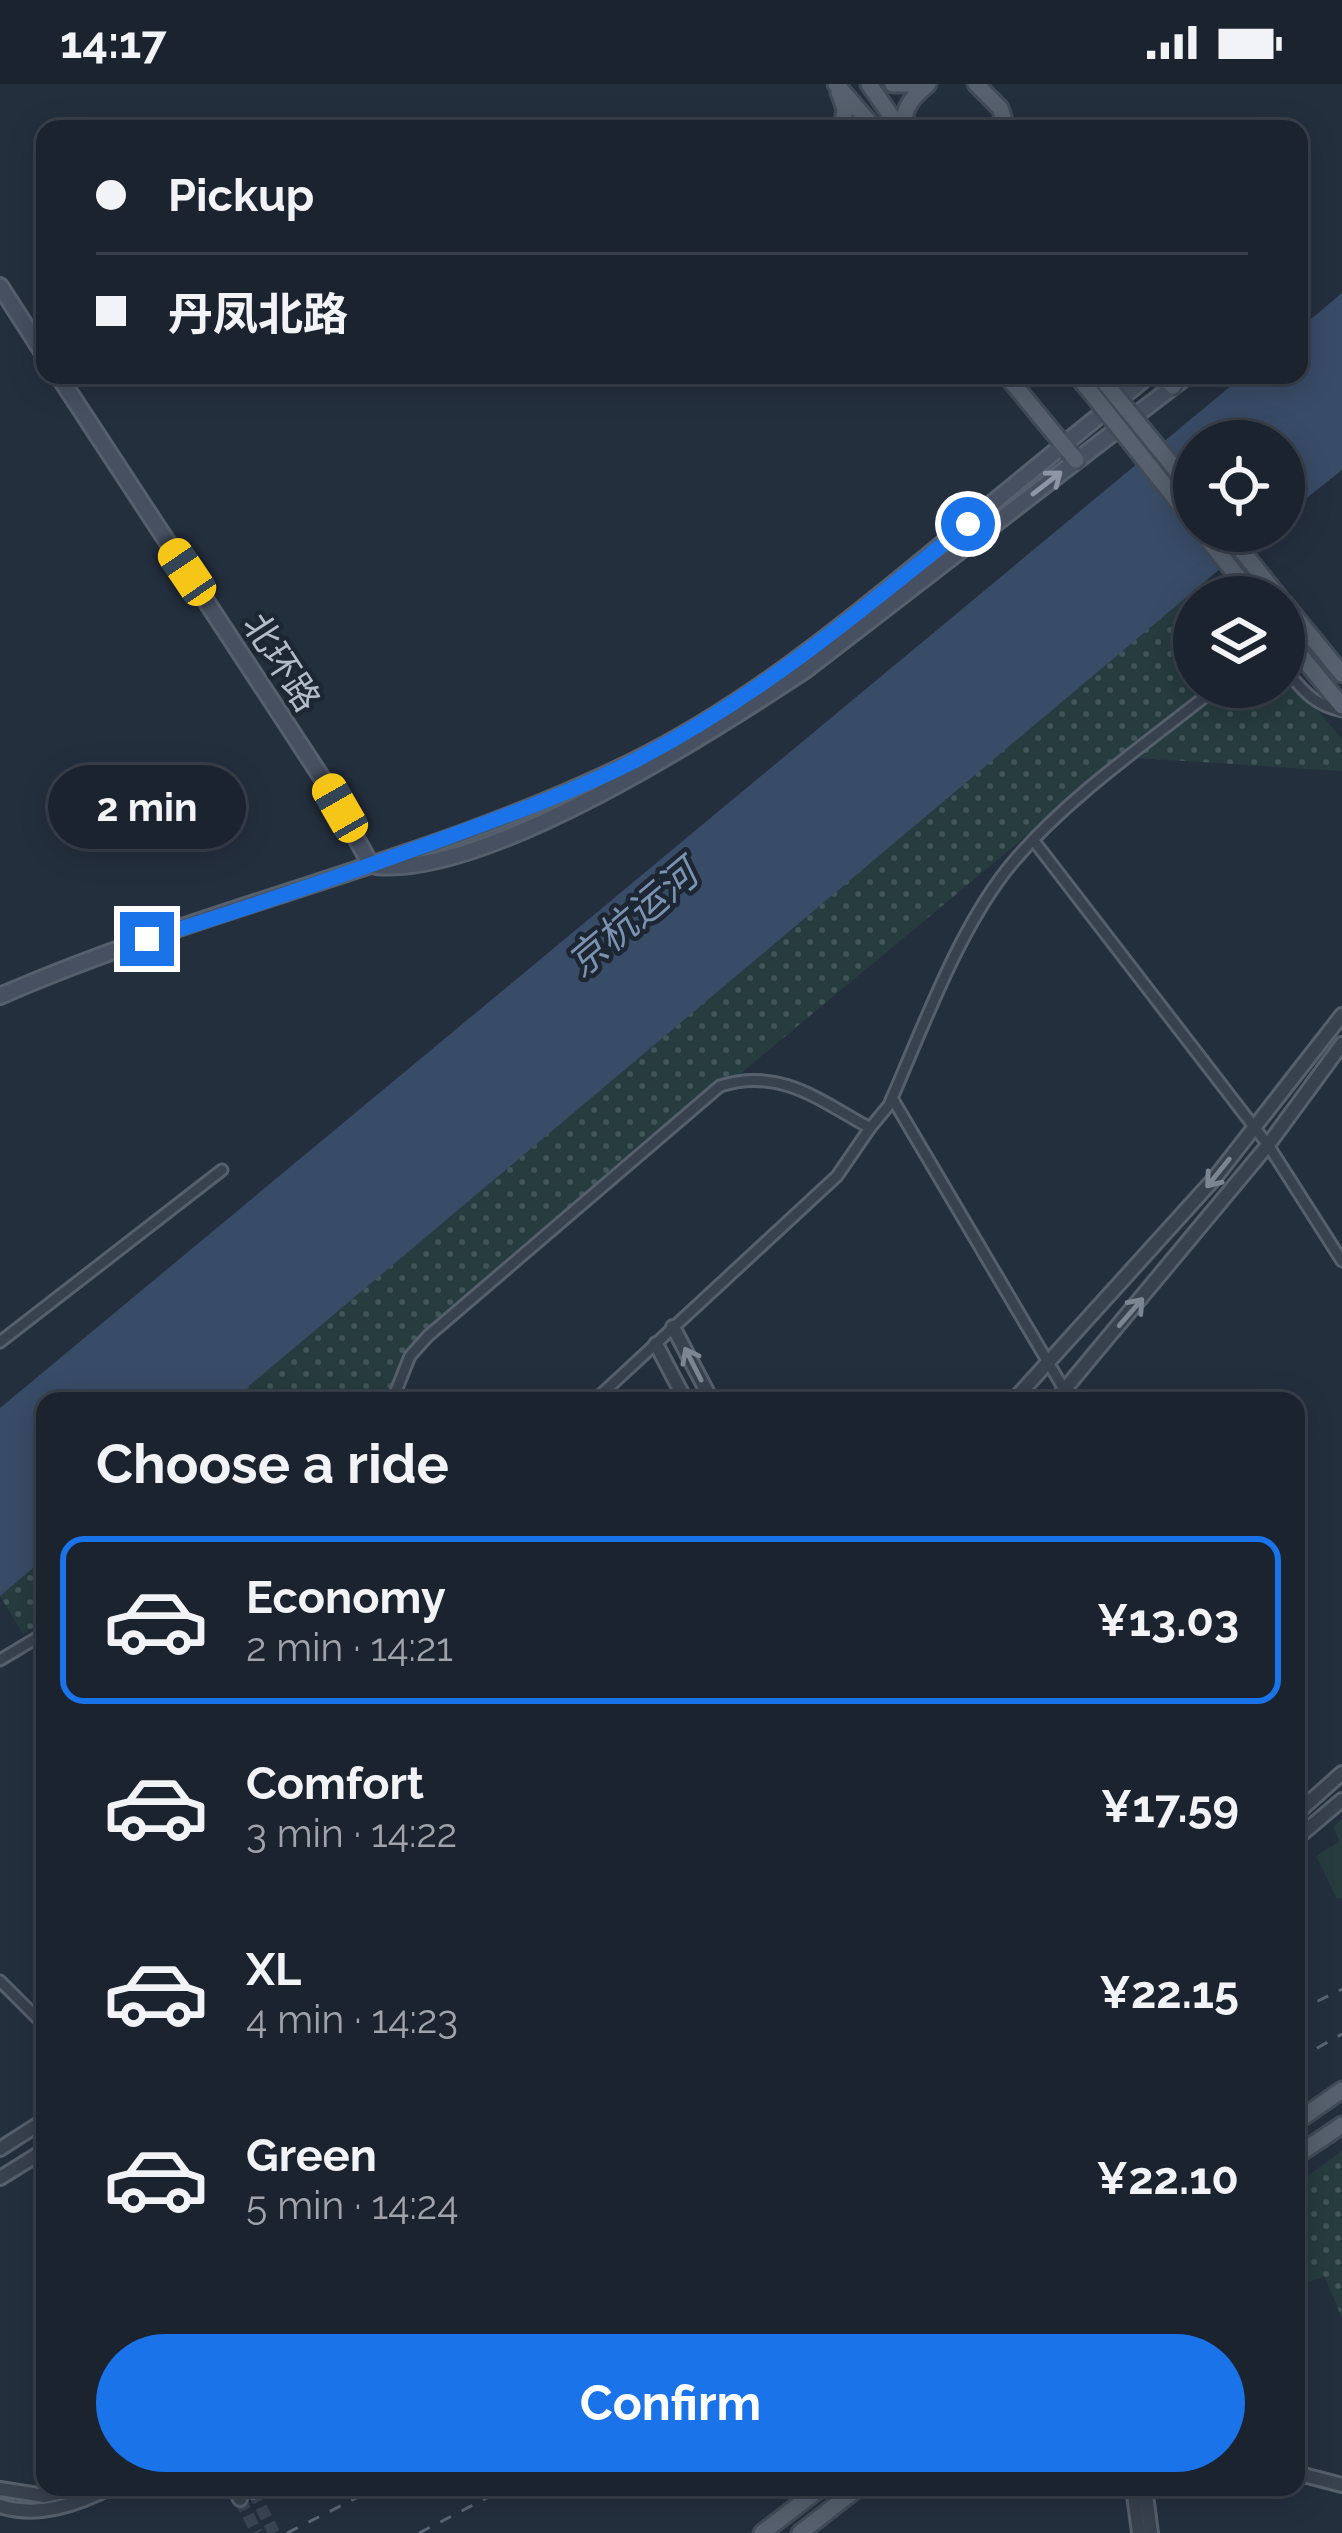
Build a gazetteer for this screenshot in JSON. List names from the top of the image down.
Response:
{
  "streets": {
    "main road": ["北环路"]
  },
  "water": ["京杭运河"],
  "page": {
    "status": "14:17",
    "banner": ["Pickup", "丹凤北路"],
    "bubble": "2 min",
    "heading": "Choose a ride",
    "list": [
      {
        "name": "Economy",
        "note": "2 min · 14:21",
        "value": "¥13.03"
      },
      {
        "name": "Comfort",
        "note": "3 min · 14:22",
        "value": "¥17.59"
      },
      {
        "name": "XL",
        "note": "4 min · 14:23",
        "value": "¥22.15"
      },
      {
        "name": "Green",
        "note": "5 min · 14:24",
        "value": "¥22.10"
      }
    ],
    "buttons": "Confirm"
  }
}
